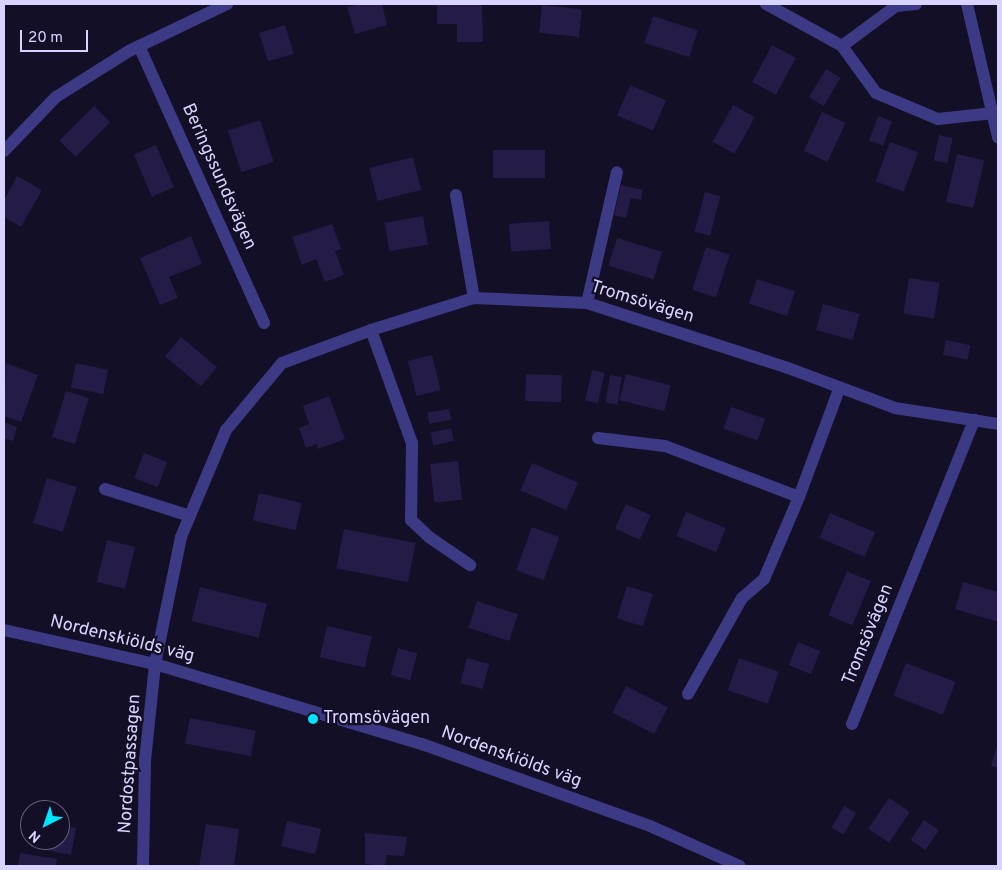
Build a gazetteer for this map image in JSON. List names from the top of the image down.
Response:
{
  "streets": {
    "street": [
      "Beringssundsvägen",
      "Tromsövägen",
      "Nordenskiölds väg",
      "Nordostpassagen"
    ]
  },
  "crossings": [
    ["Tromsövägen", "Nordenskiölds väg"],
    ["Tromsövägen", "Nordostpassagen"],
    ["Nordenskiölds väg", "Nordostpassagen"]
  ],
  "places": ["Tromsövägen"],
  "scale_bar": "20 m",
  "north": "bottom left"
}
